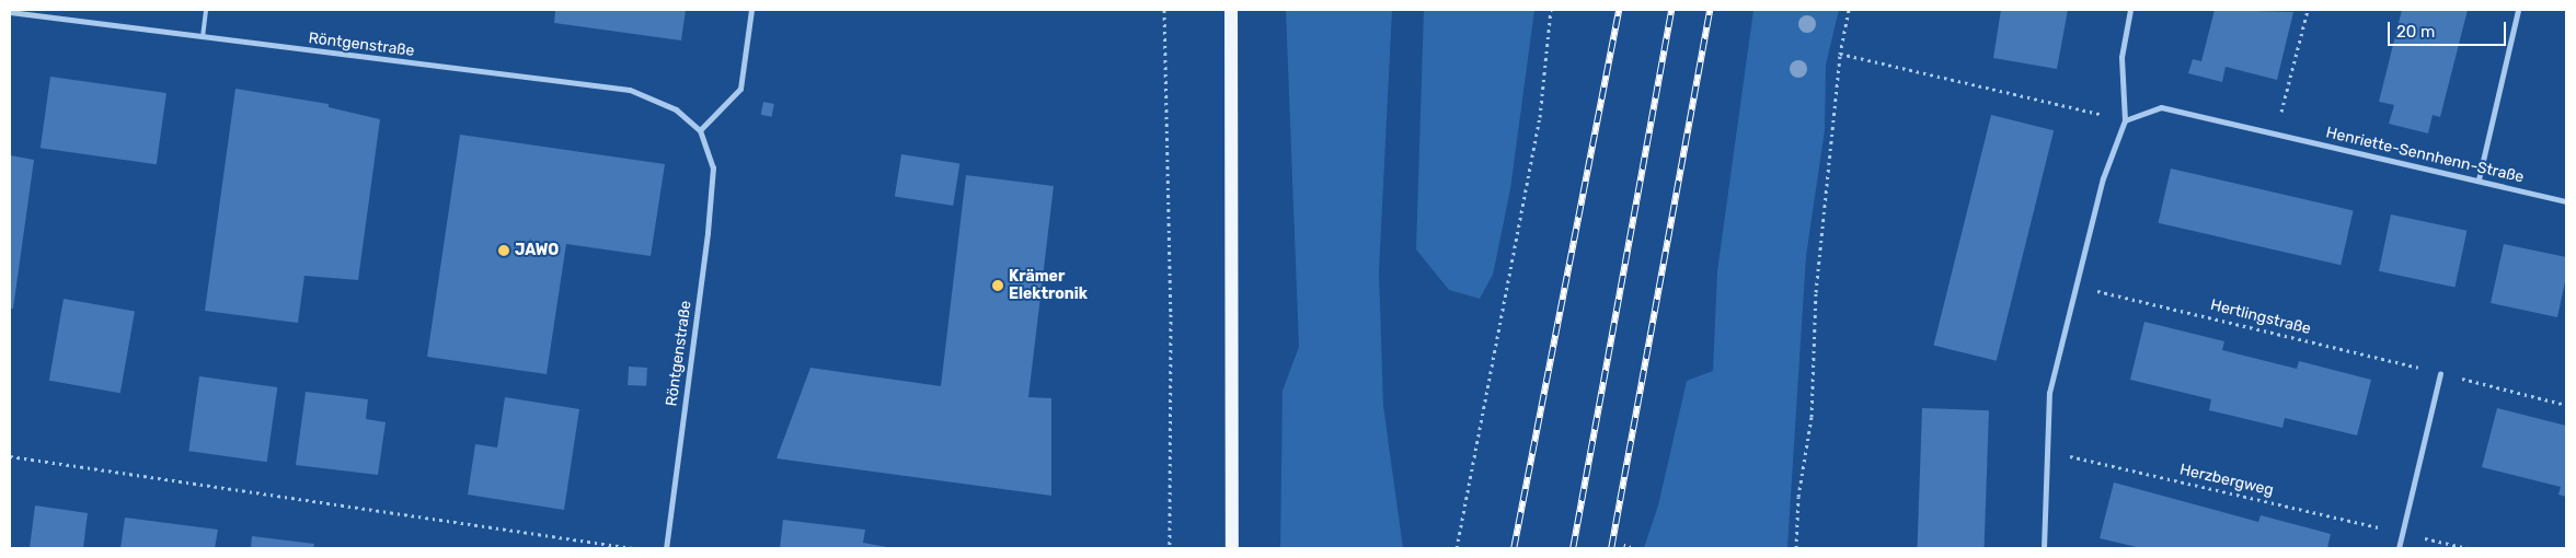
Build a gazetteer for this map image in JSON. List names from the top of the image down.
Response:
{
  "streets": {
    "street": ["Röntgenstraße", "Henriette-Sennhenn-Straße"],
    "path": ["Hertlingstraße", "Herzbergweg"]
  },
  "places": ["JAWO", "Krämer Elektronik"],
  "scale_bar": "20 m"
}
